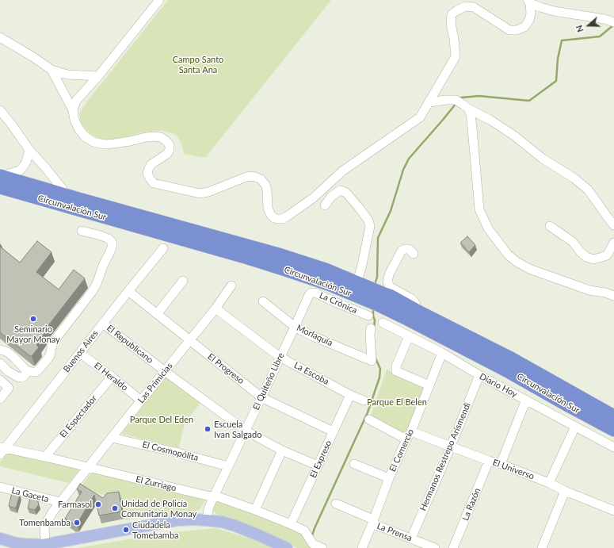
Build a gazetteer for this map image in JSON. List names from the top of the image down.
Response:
{
  "streets": {
    "highway": ["Circunvalación Sur"],
    "street": [
      "La Crónica",
      "Morlaquía",
      "El Republicano",
      "Buenos Aires",
      "El Progreso",
      "La Escoba",
      "El Heraldo",
      "El Quiteño Libre",
      "Las Primicias",
      "Diario Hoy",
      "El Espectador",
      "El Comercio",
      "El Cosmopólita",
      "Hermanos Restrepo Arismendi",
      "El Expreso",
      "El Universo",
      "El Zurriago",
      "La Gaceta",
      "La Razón",
      "La Prensa"
    ]
  },
  "crossings": [
    ["Circunvalación Sur", "La Crónica"],
    ["Circunvalación Sur", "El Quiteño Libre"],
    ["La Crónica", "El Quiteño Libre"],
    ["Morlaquía", "El Quiteño Libre"],
    ["El Republicano", "Buenos Aires"],
    ["El Republicano", "El Quiteño Libre"],
    ["El Republicano", "Las Primicias"],
    ["El Republicano", "El Expreso"],
    ["Buenos Aires", "El Progreso"],
    ["Buenos Aires", "El Heraldo"],
    ["Buenos Aires", "El Zurriago"],
    ["El Progreso", "El Quiteño Libre"],
    ["El Progreso", "Las Primicias"],
    ["El Progreso", "El Expreso"],
    ["La Escoba", "El Quiteño Libre"],
    ["La Escoba", "Las Primicias"],
    ["La Escoba", "El Expreso"],
    ["El Heraldo", "Las Primicias"],
    ["El Heraldo", "El Espectador"],
    ["El Quiteño Libre", "El Cosmopólita"],
    ["El Quiteño Libre", "El Zurriago"],
    ["Las Primicias", "El Cosmopólita"],
    ["Las Primicias", "El Zurriago"],
    ["Las Primicias", "La Gaceta"],
    ["Diario Hoy", "El Comercio"],
    ["Diario Hoy", "Hermanos Restrepo Arismendi"],
    ["El Espectador", "El Zurriago"],
    ["El Comercio", "El Universo"],
    ["El Comercio", "La Prensa"],
    ["Hermanos Restrepo Arismendi", "El Universo"],
    ["Hermanos Restrepo Arismendi", "La Prensa"],
    ["El Expreso", "El Zurriago"],
    ["El Universo", "La Razón"]
  ],
  "parks": ["Campo Santo Santa Ana", "Parque El Belen", "Parque Del Eden"],
  "places": [
    "Seminario Mayor Monay",
    "Escuela Ivan Salgado",
    "Farmasol",
    "Unidad de Policía Comunitaria Monay",
    "Tomenbamba",
    "Ciudadela Tomebamba"
  ],
  "north": "left"
}
